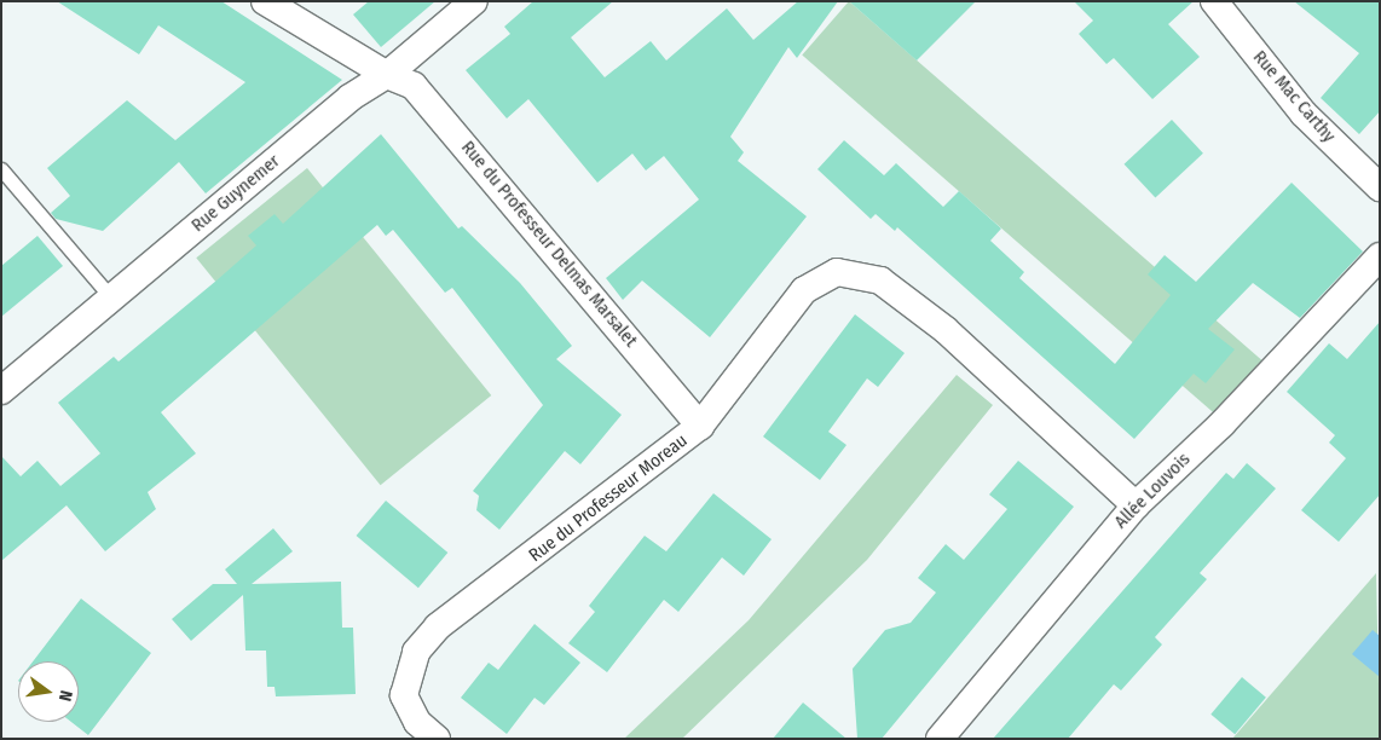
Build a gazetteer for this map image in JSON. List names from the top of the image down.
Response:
{
  "streets": {
    "street": [
      "Rue Mac Carthy",
      "Rue Guynemer",
      "Rue du Professeur Delmas Marsalet",
      "Allée Louvois",
      "Rue du Professeur Moreau"
    ]
  },
  "crossings": [
    ["Rue Guynemer", "Rue du Professeur Delmas Marsalet"],
    ["Rue du Professeur Delmas Marsalet", "Rue du Professeur Moreau"],
    ["Allée Louvois", "Rue du Professeur Moreau"]
  ],
  "north": "right"
}
